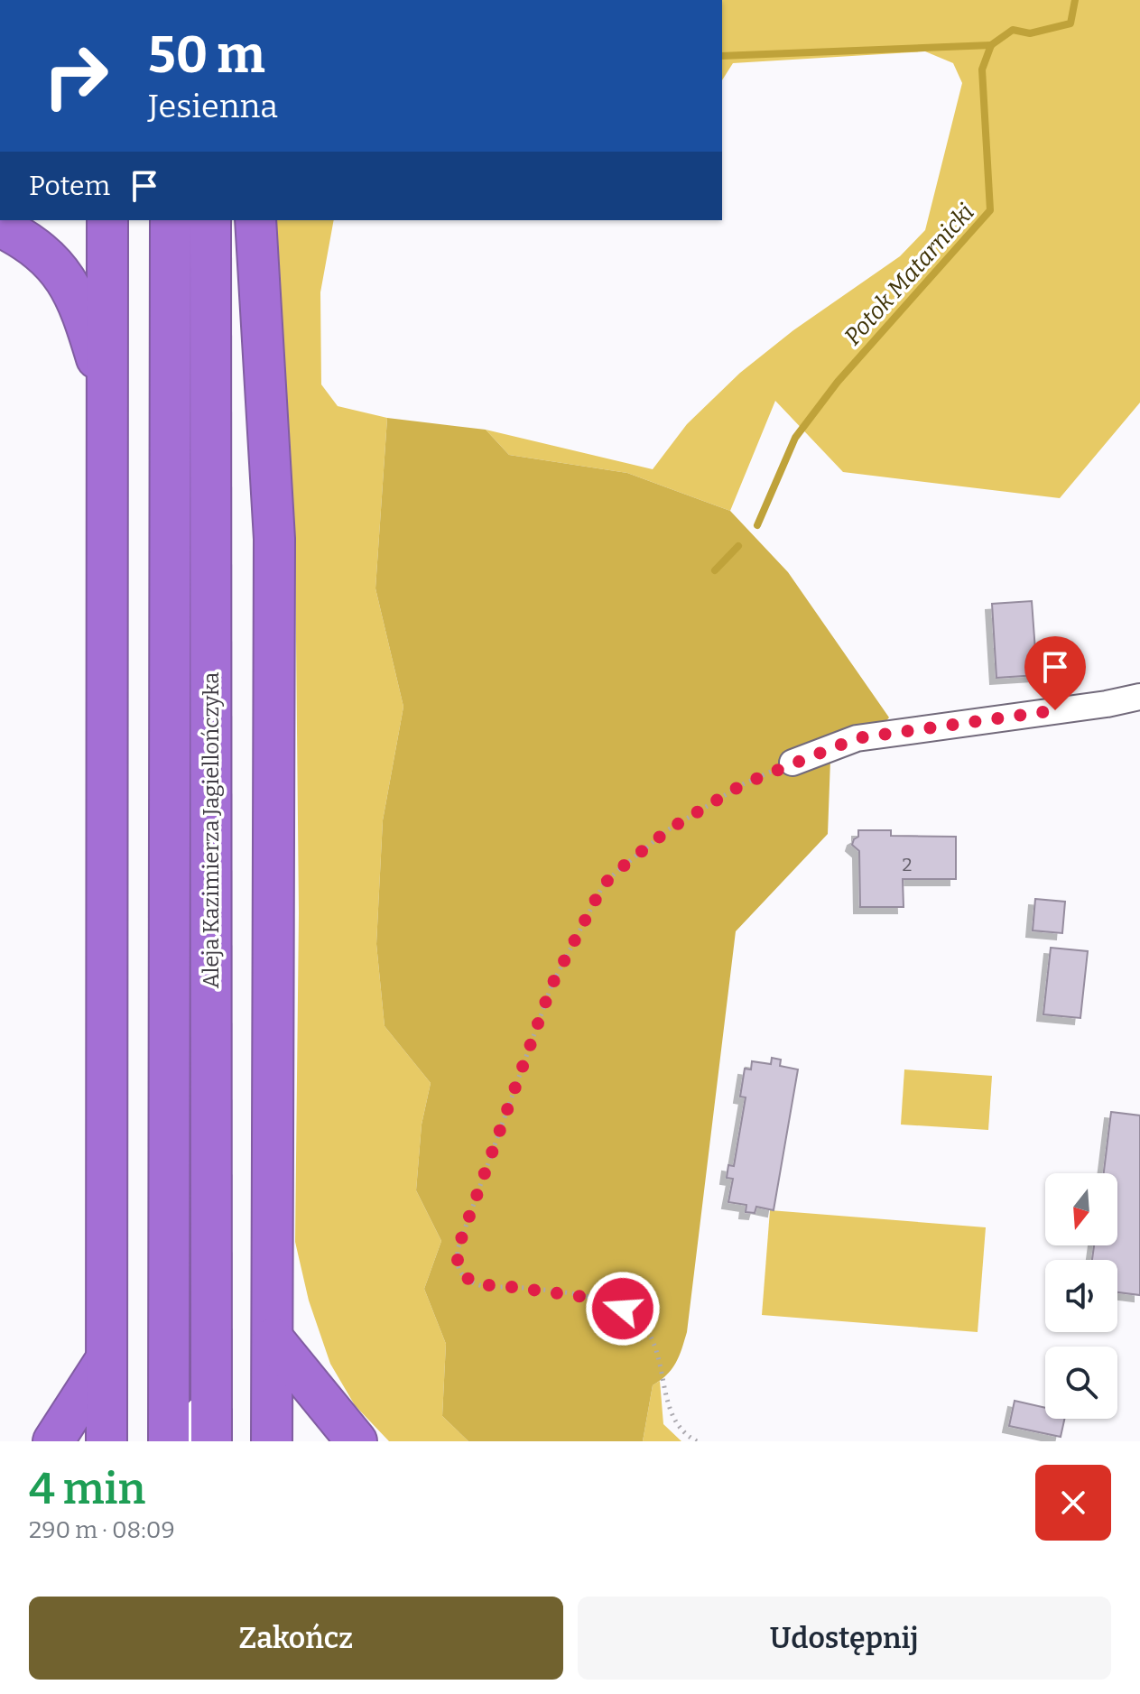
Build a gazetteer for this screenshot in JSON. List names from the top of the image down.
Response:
{
  "streets": {
    "highway": ["Aleja Kazimierza Jagiellończyka"]
  },
  "water": ["Potok Matarnicki"],
  "house_numbers": ["2"],
  "north": "bottom",
  "page": {
    "turn": ["50 m", "Jesienna"],
    "then": "Potem",
    "heading": ["4 min", "290 m · 08:09"],
    "buttons": ["Zakończ", "Udostępnij"]
  }
}
